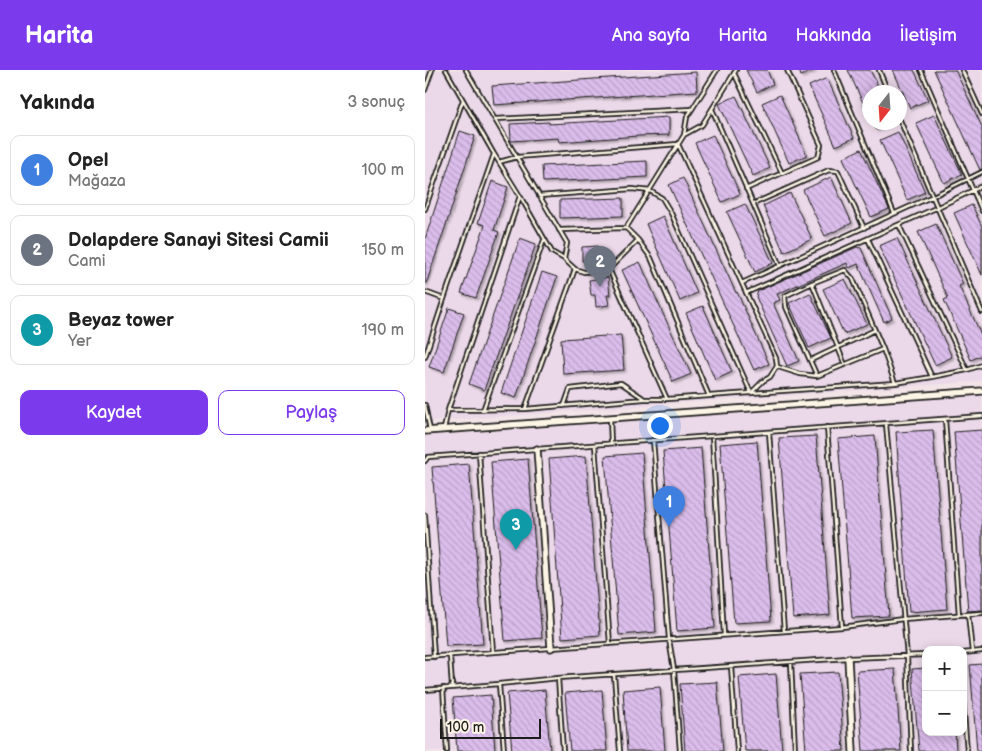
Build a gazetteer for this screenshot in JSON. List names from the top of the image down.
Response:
{
  "scale_bar": "100 m",
  "north": "bottom",
  "page": {
    "header": "Harita",
    "nav": [
      "Ana sayfa",
      "Harita",
      "Hakkında",
      "İletişim"
    ],
    "heading": ["Yakında", "3 sonuç"],
    "list": [
      {
        "mark": "1",
        "name": "Opel",
        "note": "Mağaza",
        "value": "100 m"
      },
      {
        "mark": "2",
        "name": "Dolapdere Sanayi Sitesi Camii",
        "note": "Cami",
        "value": "150 m"
      },
      {
        "mark": "3",
        "name": "Beyaz tower",
        "note": "Yer",
        "value": "190 m"
      }
    ],
    "pins": ["2", "1", "3"],
    "buttons": ["Kaydet", "Paylaş"],
    "map_buttons": ["+", "−"],
    "scale": "100 m"
  }
}
